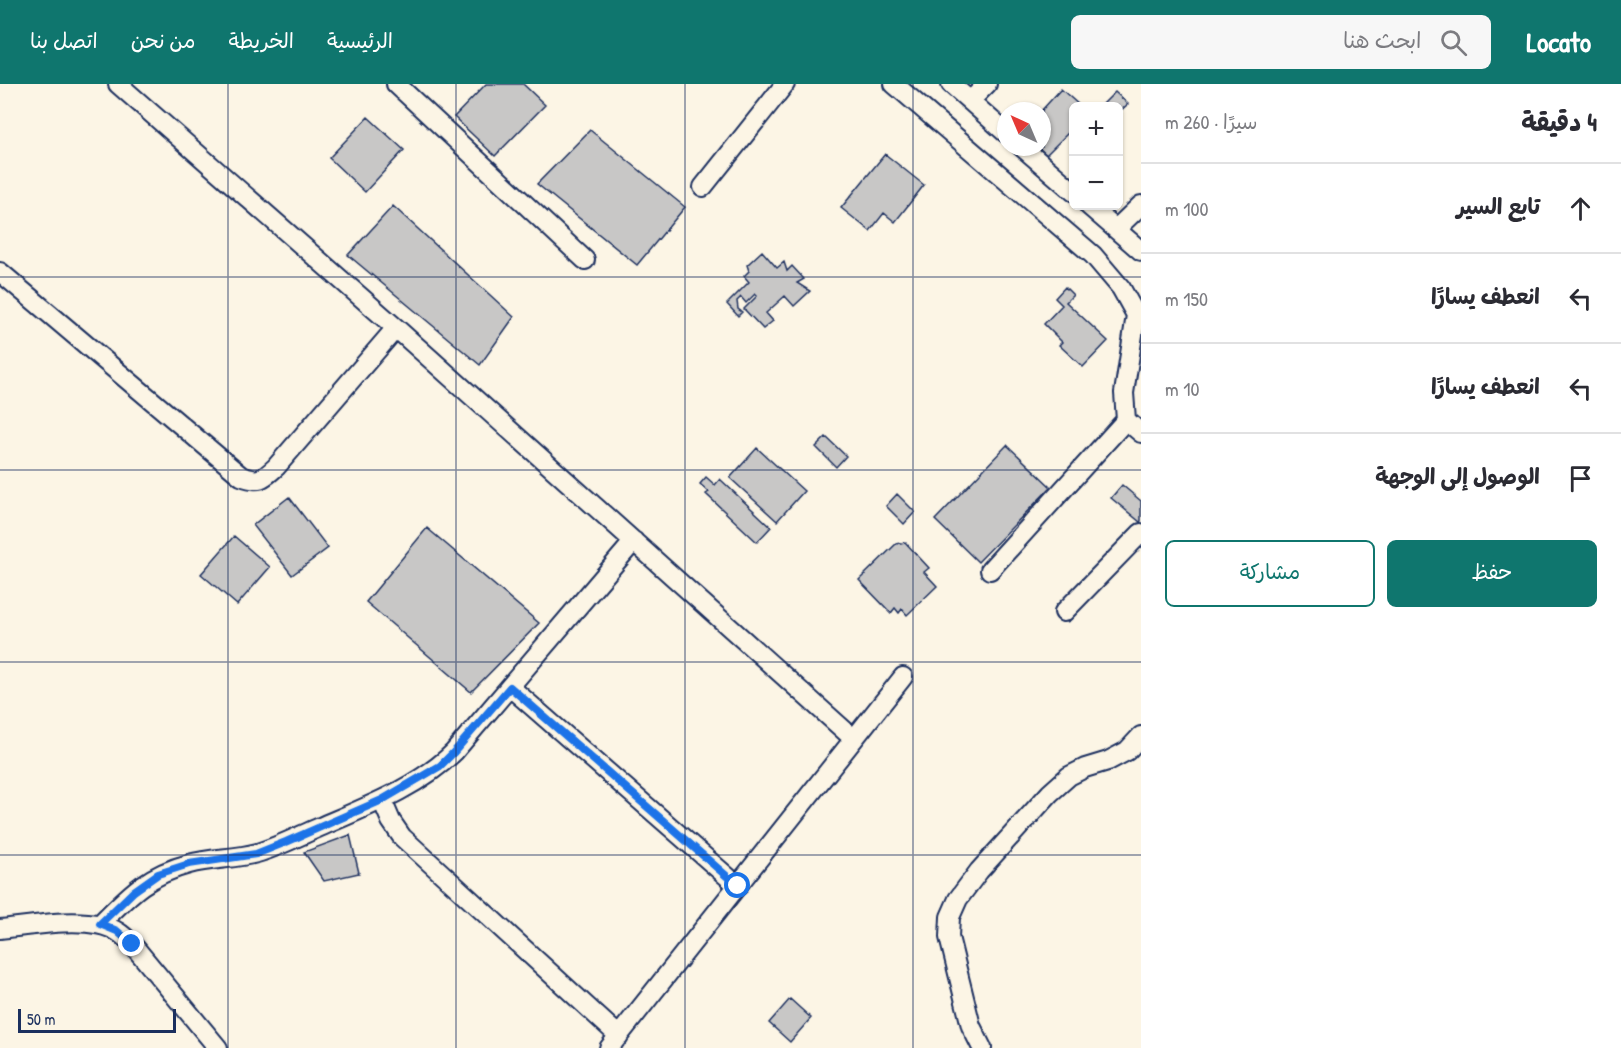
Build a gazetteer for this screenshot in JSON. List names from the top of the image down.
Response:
{
  "scale_bar": "50 m",
  "north": "top left",
  "page": {
    "header": "Locato",
    "search": "ابحث هنا",
    "nav": [
      "الرئيسية",
      "الخريطة",
      "من نحن",
      "اتصل بنا"
    ],
    "heading": ["4 دقيقة", "سيرًا · 260 m"],
    "map_buttons": ["+", "−"],
    "list": [
      ["تابع السير", "100 m"],
      ["انعطف يسارًا", "150 m"],
      ["انعطف يسارًا", "10 m"],
      "الوصول إلى الوجهة"
    ],
    "buttons": ["حفظ", "مشاركة"],
    "scale": "50 m"
  }
}
